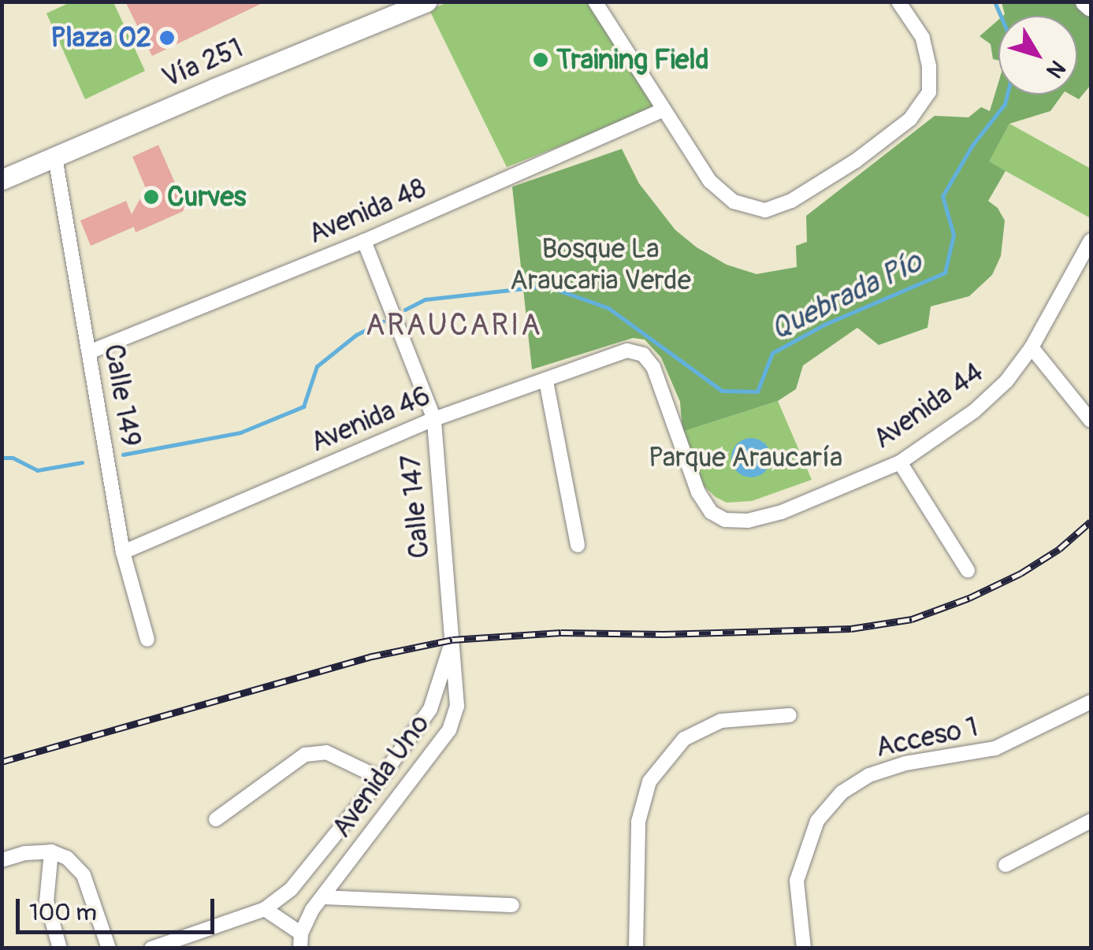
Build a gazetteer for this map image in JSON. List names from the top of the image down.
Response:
{
  "streets": {
    "main road": ["Vía 251"],
    "street": [
      "Avenida 48",
      "Calle 149",
      "Avenida 44",
      "Avenida 46",
      "Calle 147",
      "Acceso 1",
      "Avenida Uno"
    ]
  },
  "crossings": [
    ["Vía 251", "Calle 149"],
    ["Avenida 48", "Calle 149"],
    ["Avenida 48", "Calle 147"],
    ["Calle 149", "Avenida 46"],
    ["Avenida 44", "Avenida 46"],
    ["Avenida 46", "Calle 147"],
    ["Calle 147", "Avenida Uno"]
  ],
  "districts": ["ARAUCARIA"],
  "water": ["Quebrada Pío"],
  "parks": ["Bosque La Araucaria Verde", "Parque Araucaría"],
  "places": ["Plaza O2", "Training Field", "Curves"],
  "scale_bar": "100 m",
  "north": "bottom right"
}
